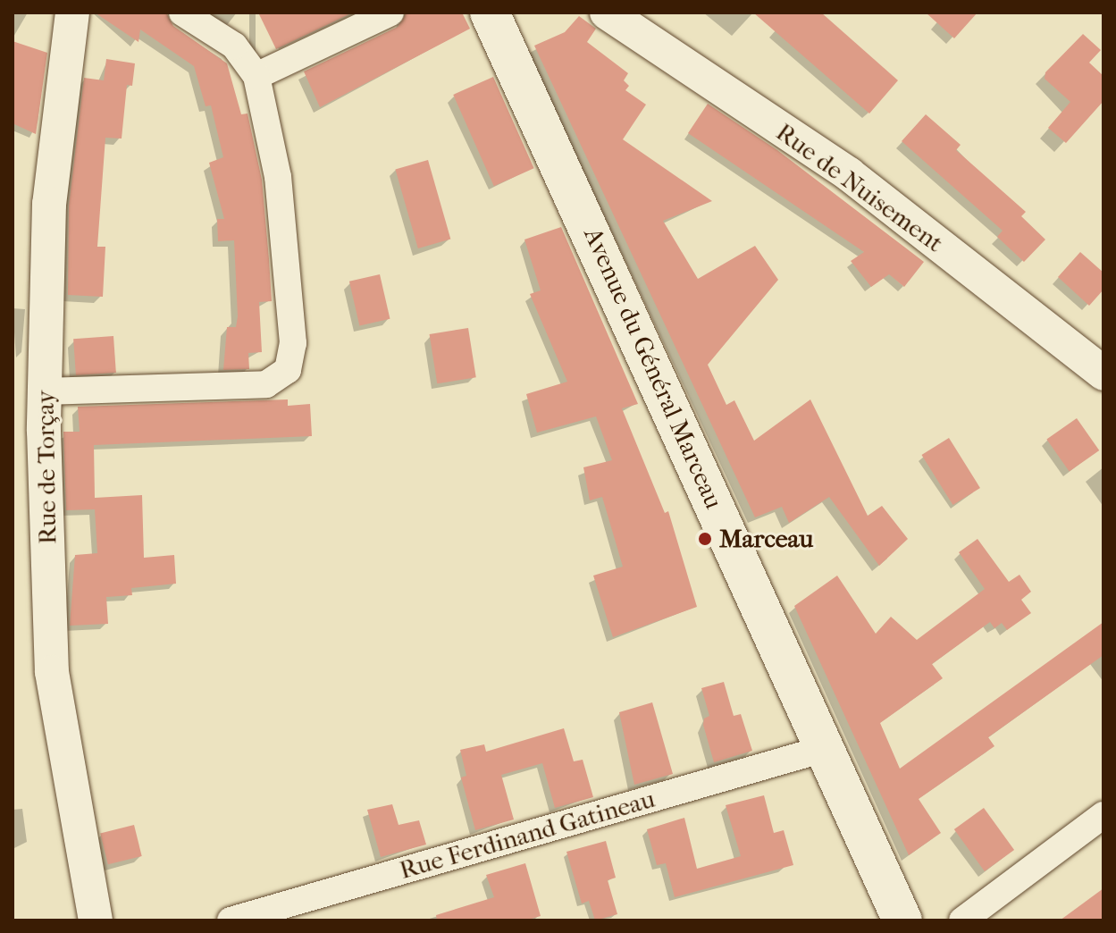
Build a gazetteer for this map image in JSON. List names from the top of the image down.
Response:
{
  "streets": {
    "main road": ["Avenue du Général Marceau"],
    "street": ["Rue de Nuisement", "Rue de Torçay", "Rue Ferdinand Gatineau"]
  },
  "crossings": [
    ["Avenue du Général Marceau", "Rue Ferdinand Gatineau"]
  ],
  "places": ["Marceau"]
}
